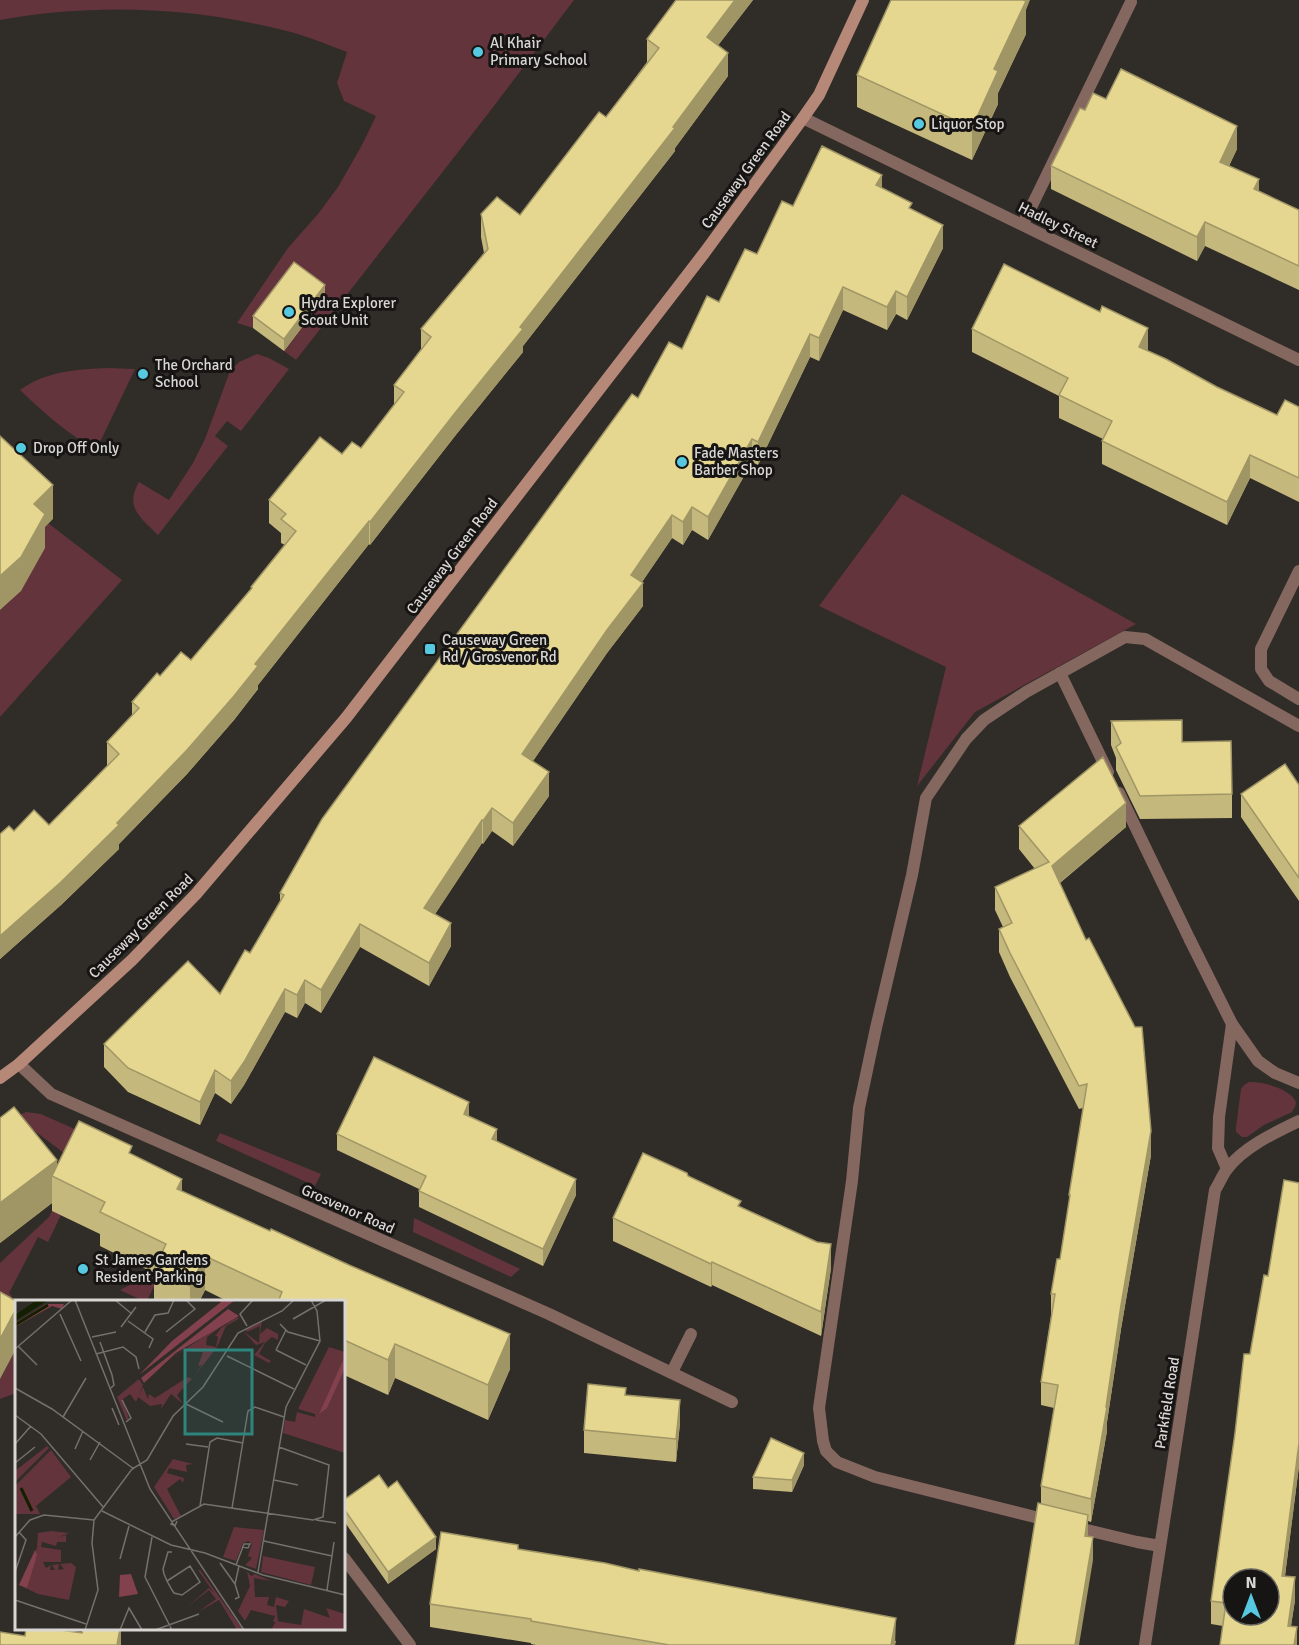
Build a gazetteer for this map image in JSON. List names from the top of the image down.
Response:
{
  "streets": {
    "main road": ["Causeway Green Road"],
    "street": ["Hadley Street", "Grosvenor Road", "Parkfield Road"]
  },
  "crossings": [
    ["Causeway Green Road", "Hadley Street"],
    ["Causeway Green Road", "Grosvenor Road"]
  ],
  "places": {
    "other": [
      "Al Khair Primary School",
      "Liquor Stop",
      "Hydra Explorer Scout Unit",
      "The Orchard School",
      "Drop Off Only",
      "Fade Masters Barber Shop",
      "St James Gardens Resident Parking"
    ],
    "transit": ["Causeway Green Rd / Grosvenor Rd"]
  },
  "north": "top"
}
